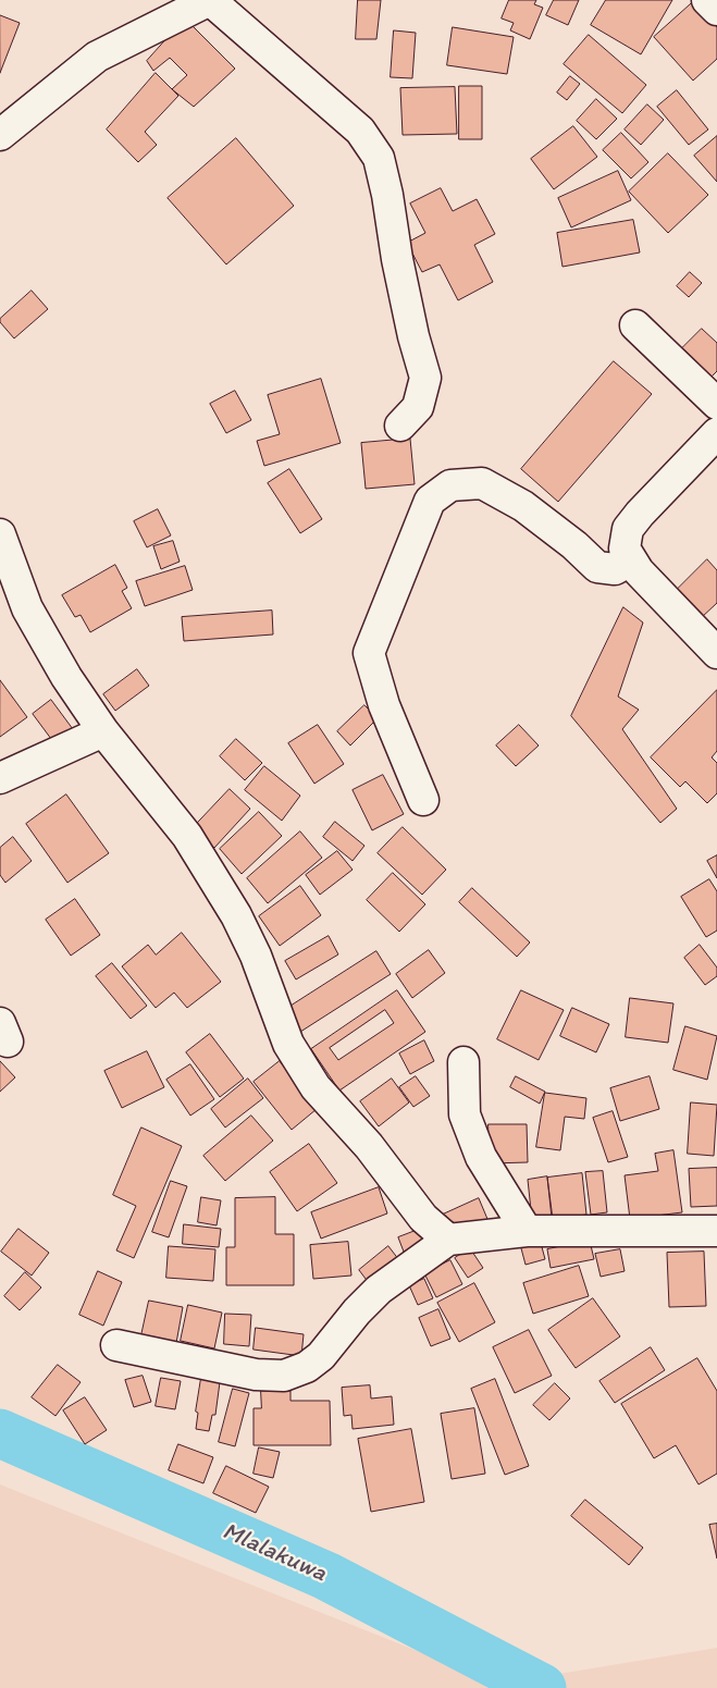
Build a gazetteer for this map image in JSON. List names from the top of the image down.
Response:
{
  "water": ["Mlalakuwa"]
}
